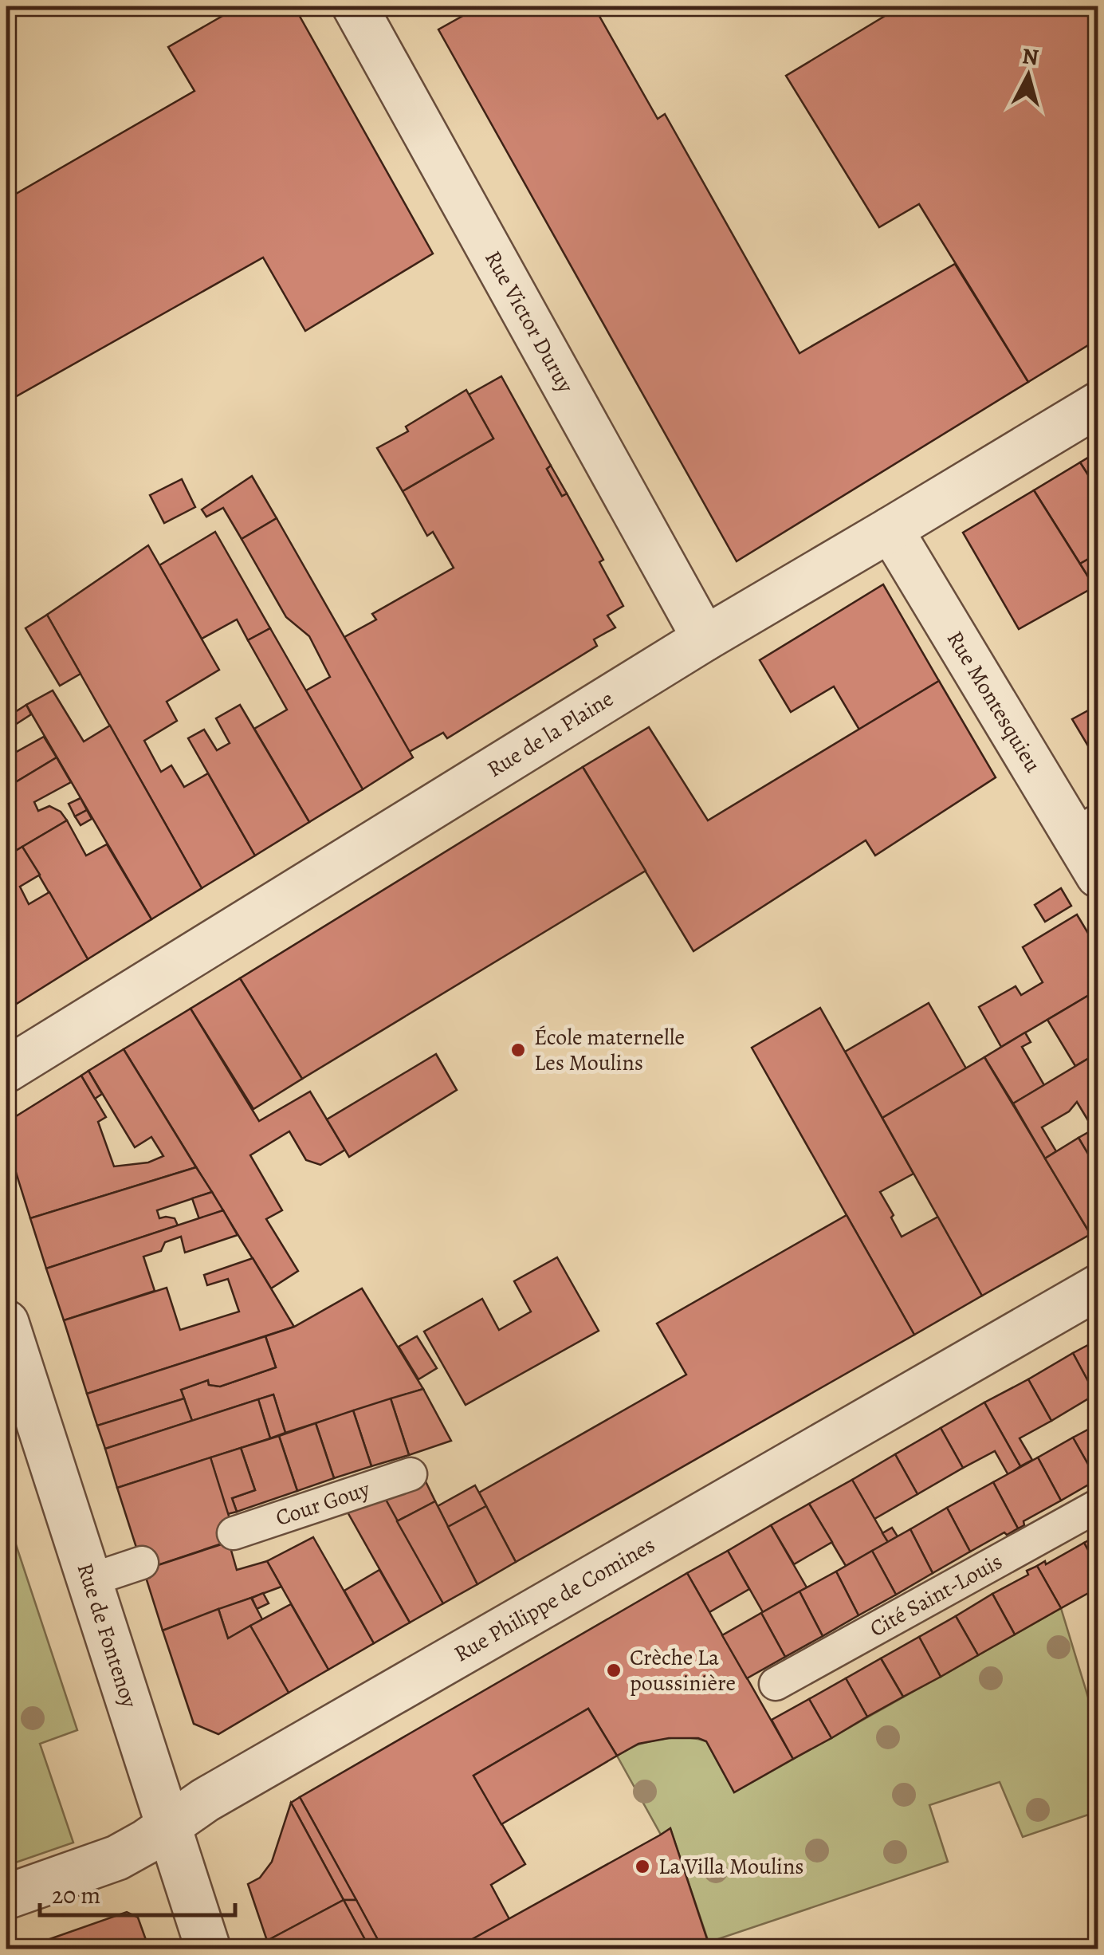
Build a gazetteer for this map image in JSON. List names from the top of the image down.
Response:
{
  "streets": {
    "street": [
      "Rue Victor Duruy",
      "Rue Montesquieu",
      "Rue de la Plaine",
      "Rue Philippe de Comines",
      "Rue de Fontenoy"
    ],
    "lane": ["Cour Gouy", "Cité Saint-Louis"]
  },
  "crossings": [
    ["Rue Victor Duruy", "Rue de la Plaine"],
    ["Rue Montesquieu", "Rue de la Plaine"],
    ["Rue Philippe de Comines", "Rue de Fontenoy"]
  ],
  "places": ["École maternelle Les Moulins", "Crèche La poussinière", "La Villa Moulins"],
  "scale_bar": "20 m",
  "north": "top"
}
